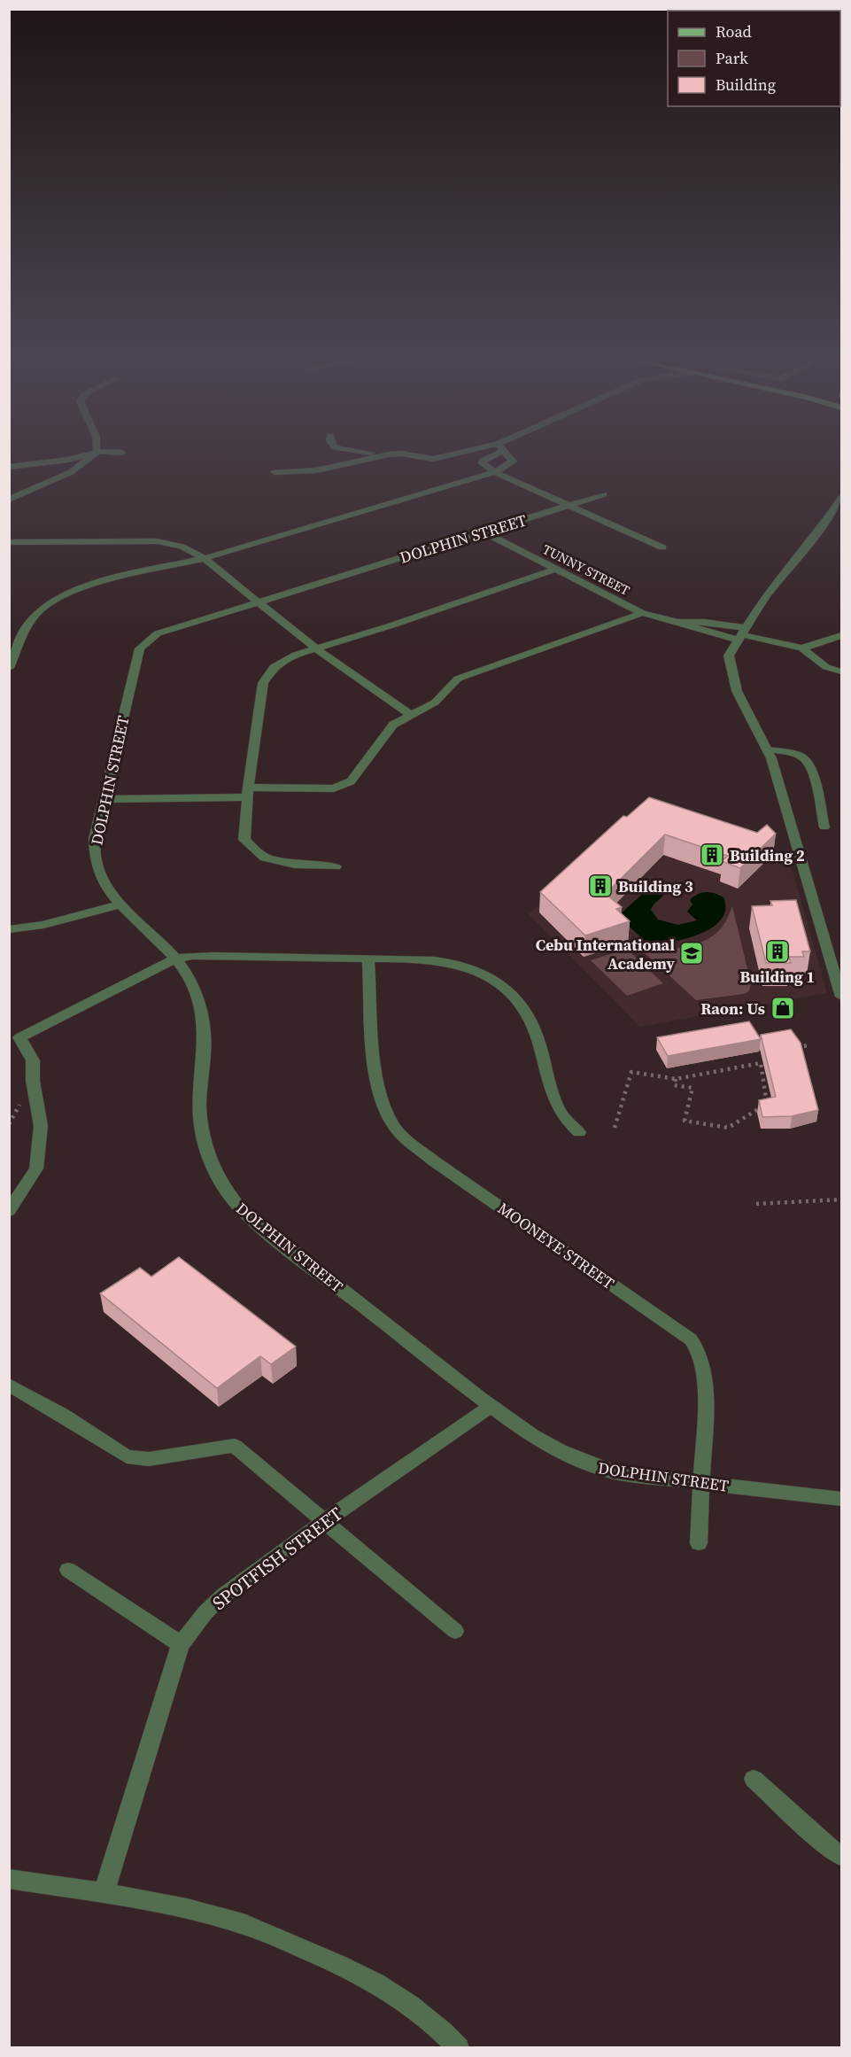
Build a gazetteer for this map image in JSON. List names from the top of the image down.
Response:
{
  "streets": {
    "street": [
      "DOLPHIN STREET",
      "TUNNY STREET",
      "MOONEYE STREET",
      "SPOTFISH STREET"
    ]
  },
  "crossings": [
    ["DOLPHIN STREET", "TUNNY STREET"],
    ["DOLPHIN STREET", "MOONEYE STREET"],
    ["DOLPHIN STREET", "SPOTFISH STREET"]
  ],
  "places": {
    "building": ["Building 2", "Building 3", "Building 1"],
    "school or university": ["Cebu International Academy"],
    "shop": ["Raon: Us"]
  },
  "legend": ["Road", "Park", "Building"]
}
